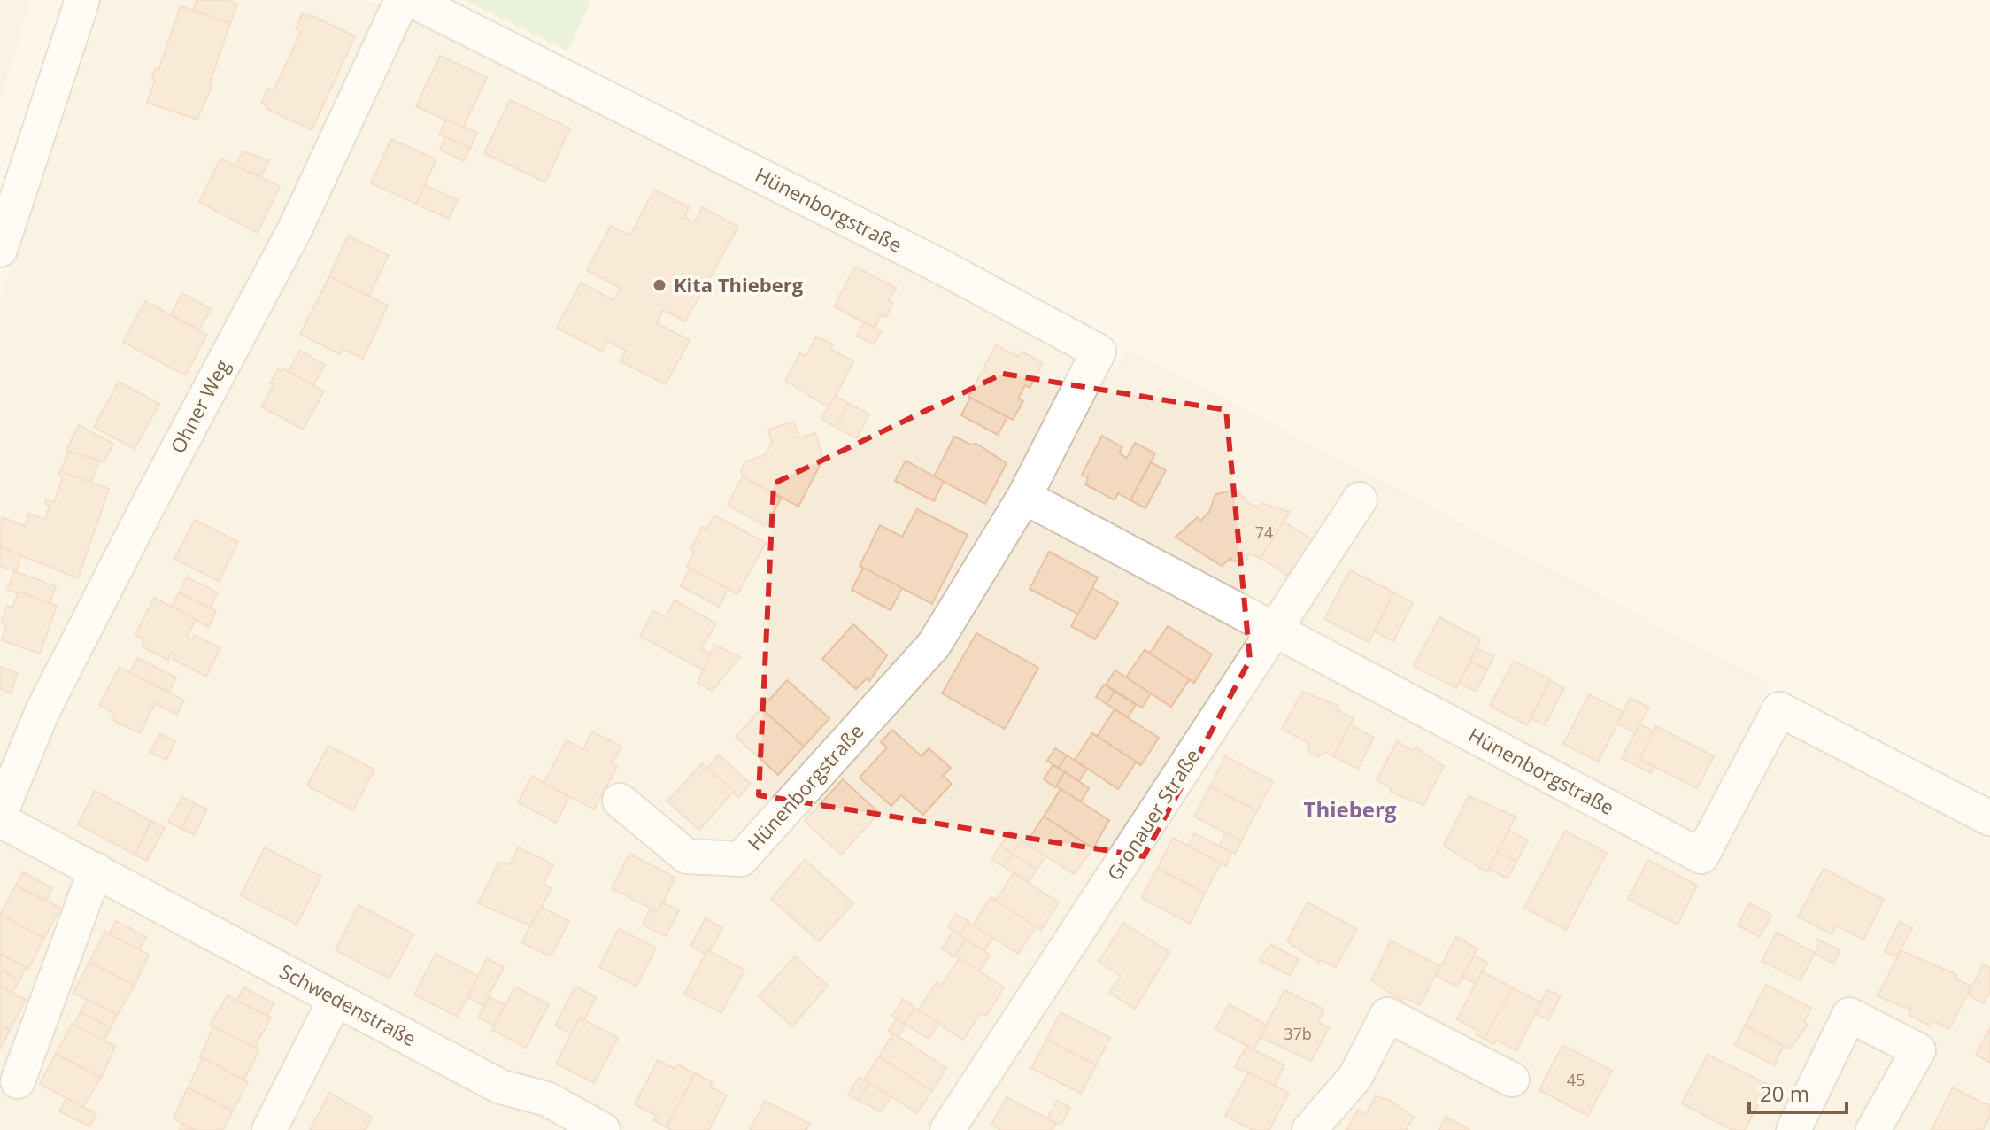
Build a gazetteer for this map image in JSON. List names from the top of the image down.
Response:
{
  "streets": {
    "street": [
      "Hünenborgstraße",
      "Ohner Weg",
      "Gronauer Straße",
      "Schwedenstraße"
    ]
  },
  "crossings": [
    ["Hünenborgstraße", "Gronauer Straße"]
  ],
  "districts": ["Thieberg"],
  "places": ["Kita Thieberg"],
  "house_numbers": ["74", "37b", "45"],
  "scale_bar": "20 m"
}
